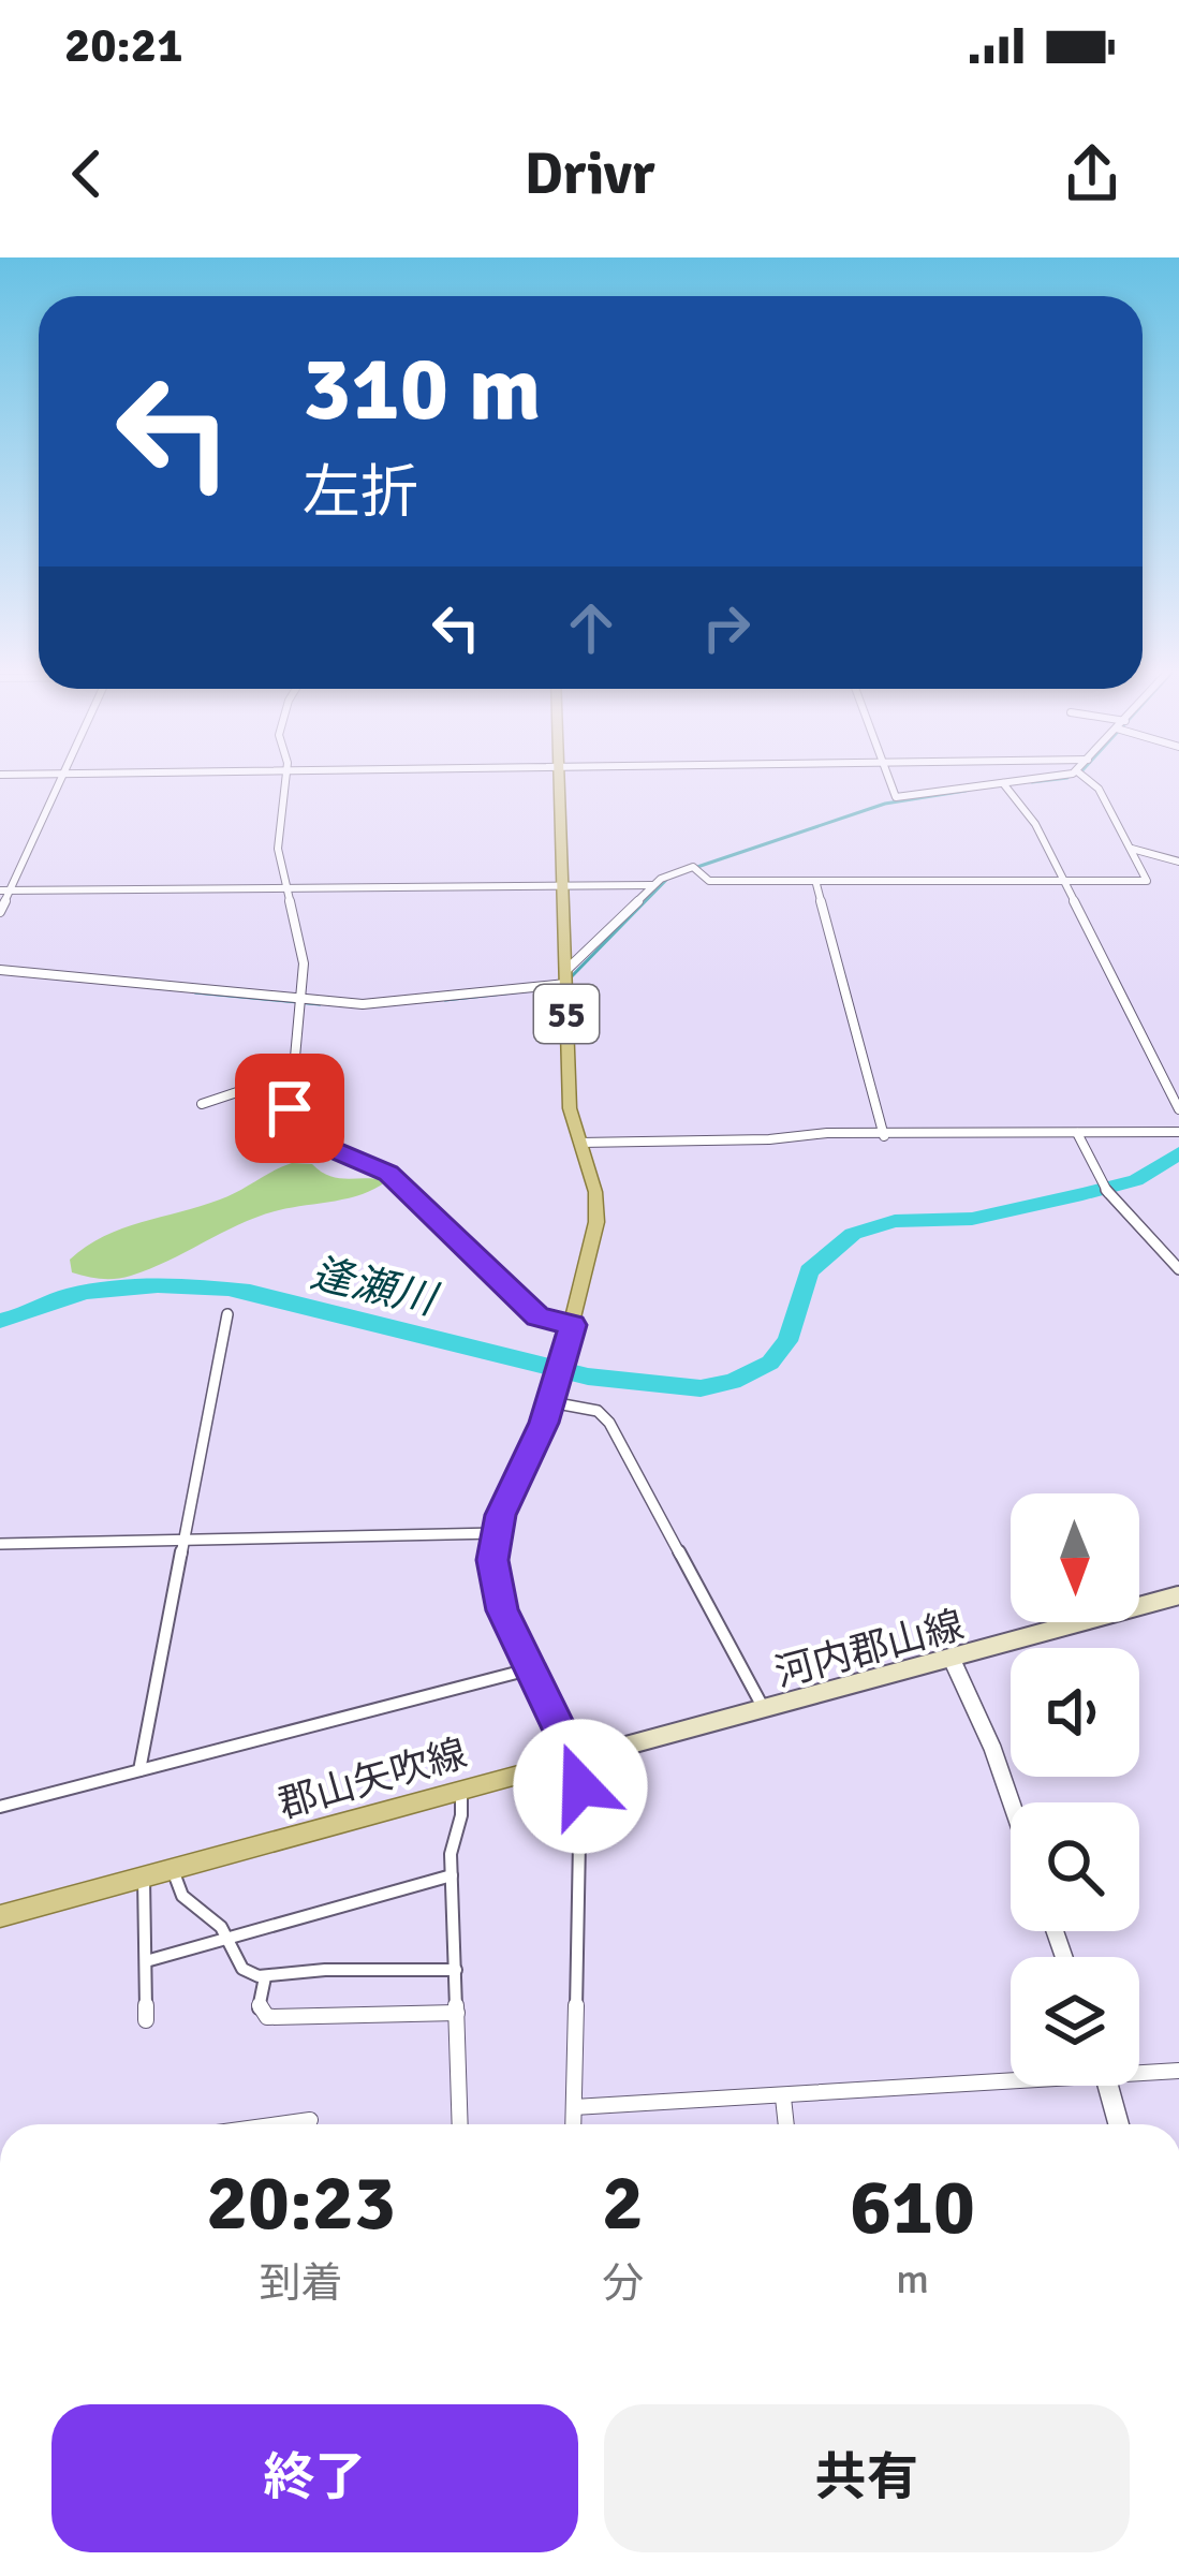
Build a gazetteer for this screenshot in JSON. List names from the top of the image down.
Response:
{
  "streets": {
    "main road": ["55", "河内郡山線", "郡山矢吹線"]
  },
  "crossings": [
    ["55", "河内郡山線"],
    ["55", "郡山矢吹線"],
    ["河内郡山線", "郡山矢吹線"]
  ],
  "water": ["逢瀬川"],
  "north": "bottom",
  "page": {
    "status": "20:21",
    "header": "Drivr",
    "turn": ["310 m", "左折"],
    "eta": [
      "20:23",
      "到着",
      "2",
      "分",
      "610",
      "m"
    ],
    "buttons": ["終了", "共有"]
  }
}
